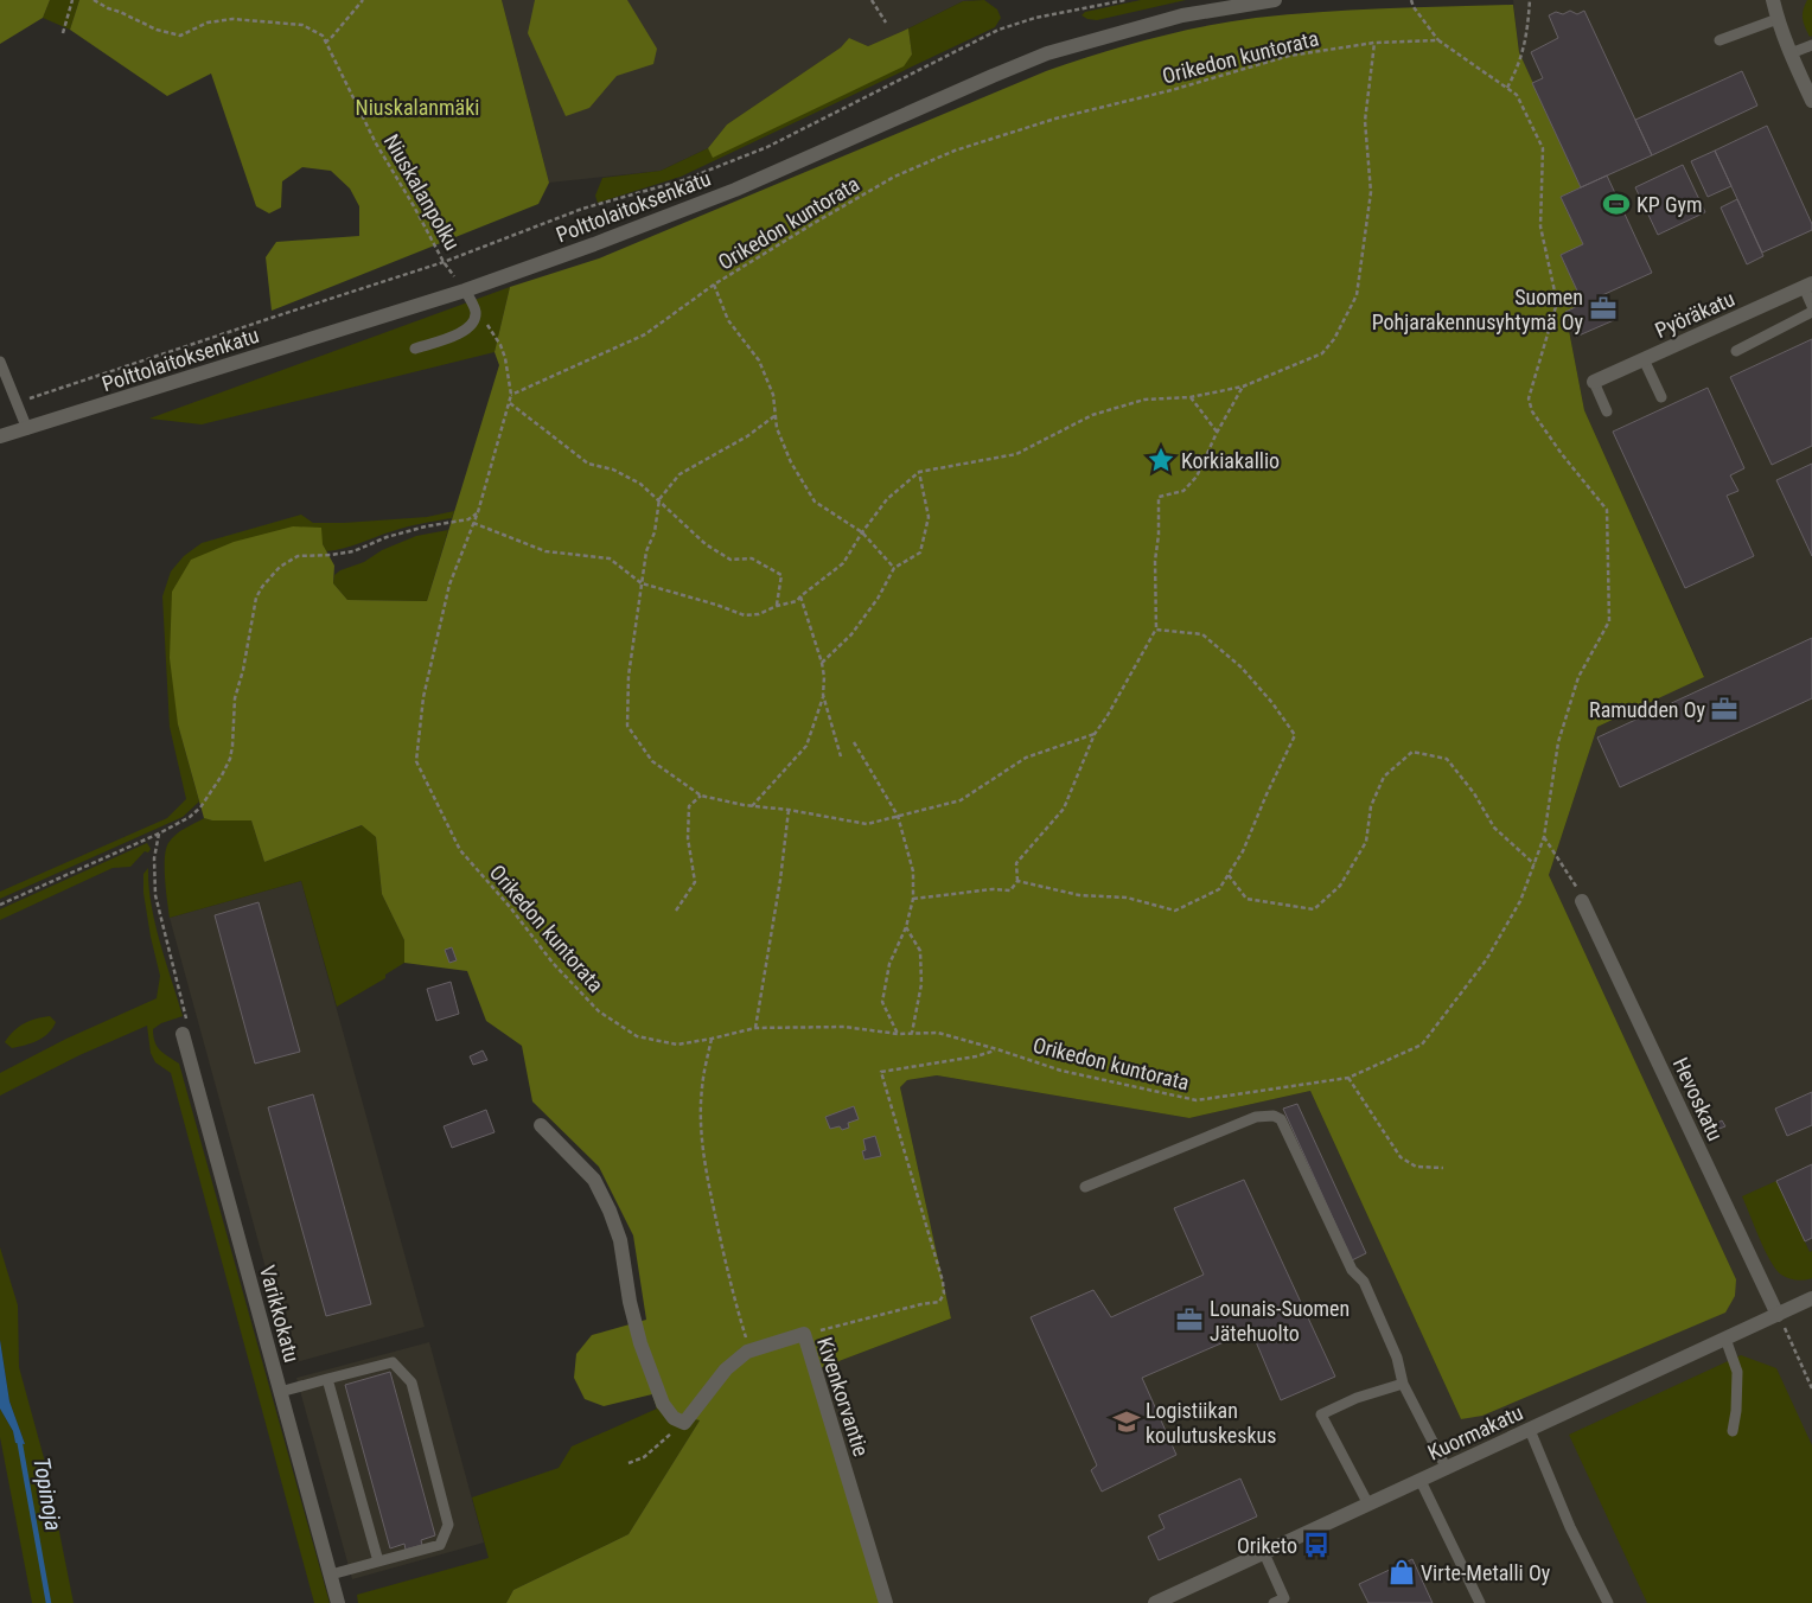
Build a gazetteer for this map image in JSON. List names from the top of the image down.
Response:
{
  "streets": {
    "street": [
      "Polttolaitoksenkatu",
      "Pyöräkatu",
      "Hevoskatu",
      "Varikkokatu",
      "Kivenkorvantie",
      "Kuormakatu"
    ],
    "path": ["Orikedon kuntorata", "Niuskalanpolku"]
  },
  "crossings": [
    ["Niuskalanpolku", "Polttolaitoksenkatu"],
    ["Hevoskatu", "Kuormakatu"]
  ],
  "water": ["Topinoja"],
  "parks": ["Niuskalanmäki"],
  "places": {
    "sports": ["KP Gym"],
    "office": ["Suomen Pohjarakennusyhtymä Oy", "Ramudden Oy", "Lounais-Suomen Jätehuolto"],
    "place": ["Korkiakallio"],
    "school or university": ["Logistiikan koulutuskeskus"],
    "bus stop": ["Oriketo"],
    "shop": ["Virte-Metalli Oy"]
  }
}
